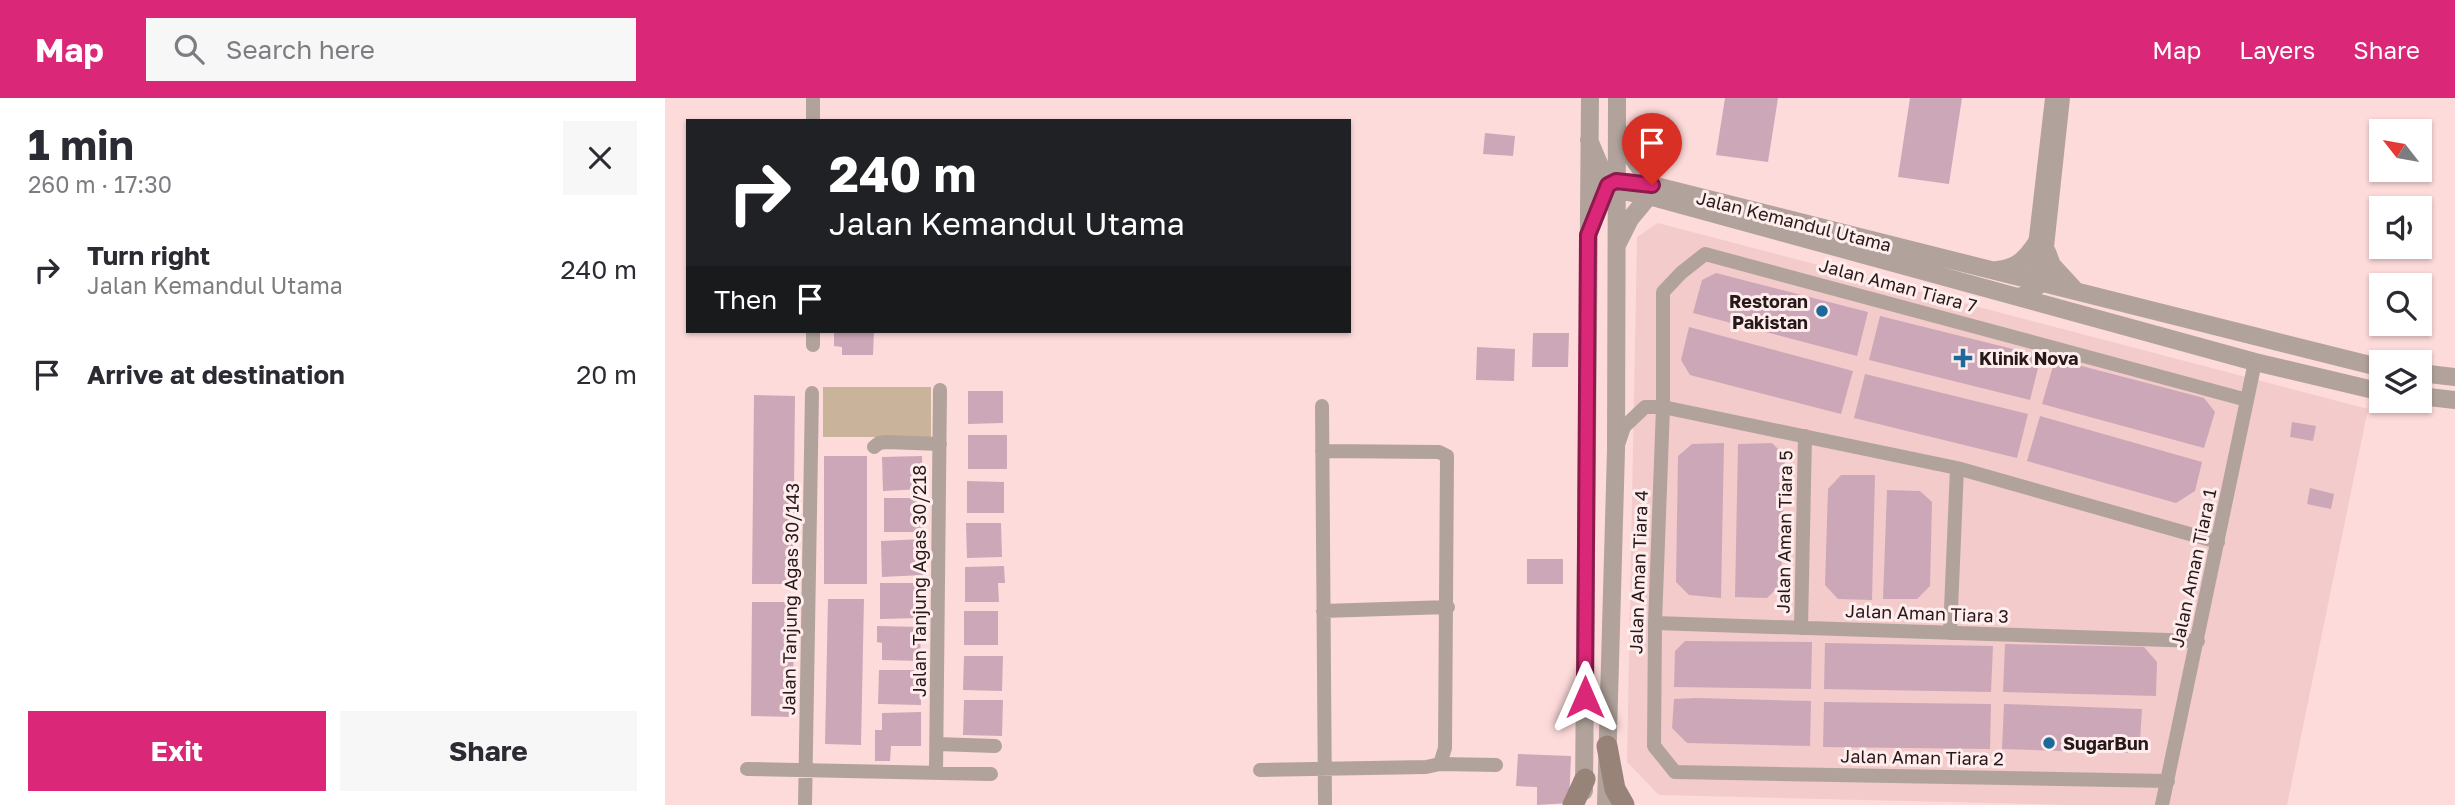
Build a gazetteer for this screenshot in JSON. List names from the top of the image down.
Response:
{
  "streets": {
    "street": [
      "Jalan Kemandul Utama",
      "Jalan Aman Tiara 7",
      "Jalan Aman Tiara 5",
      "Jalan Aman Tiara 1",
      "Jalan Aman Tiara 4",
      "Jalan Tanjung Agas 30/218",
      "Jalan Tanjung Agas 30/143",
      "Jalan Aman Tiara 3",
      "Jalan Aman Tiara 2"
    ]
  },
  "crossings": [
    ["Jalan Kemandul Utama", "Jalan Aman Tiara 1"],
    ["Jalan Aman Tiara 7", "Jalan Aman Tiara 1"],
    ["Jalan Aman Tiara 7", "Jalan Aman Tiara 4"],
    ["Jalan Aman Tiara 5", "Jalan Aman Tiara 3"],
    ["Jalan Aman Tiara 1", "Jalan Aman Tiara 3"],
    ["Jalan Aman Tiara 1", "Jalan Aman Tiara 2"],
    ["Jalan Aman Tiara 4", "Jalan Aman Tiara 3"],
    ["Jalan Aman Tiara 4", "Jalan Aman Tiara 2"]
  ],
  "places": {
    "other": ["Restoran Pakistan", "SugarBun"],
    "health": ["Klinik Nova"]
  },
  "north": "top left",
  "page": {
    "header": "Map",
    "search": "Search here",
    "nav": ["Map", "Layers", "Share"],
    "heading": ["1 min", "260 m · 17:30"],
    "turn": ["240 m", "Jalan Kemandul Utama"],
    "list": [
      {
        "name": "Turn right",
        "note": "Jalan Kemandul Utama",
        "value": "240 m"
      },
      {
        "name": "Arrive at destination",
        "value": "20 m"
      }
    ],
    "then": "Then",
    "buttons": ["Exit", "Share"]
  }
}
